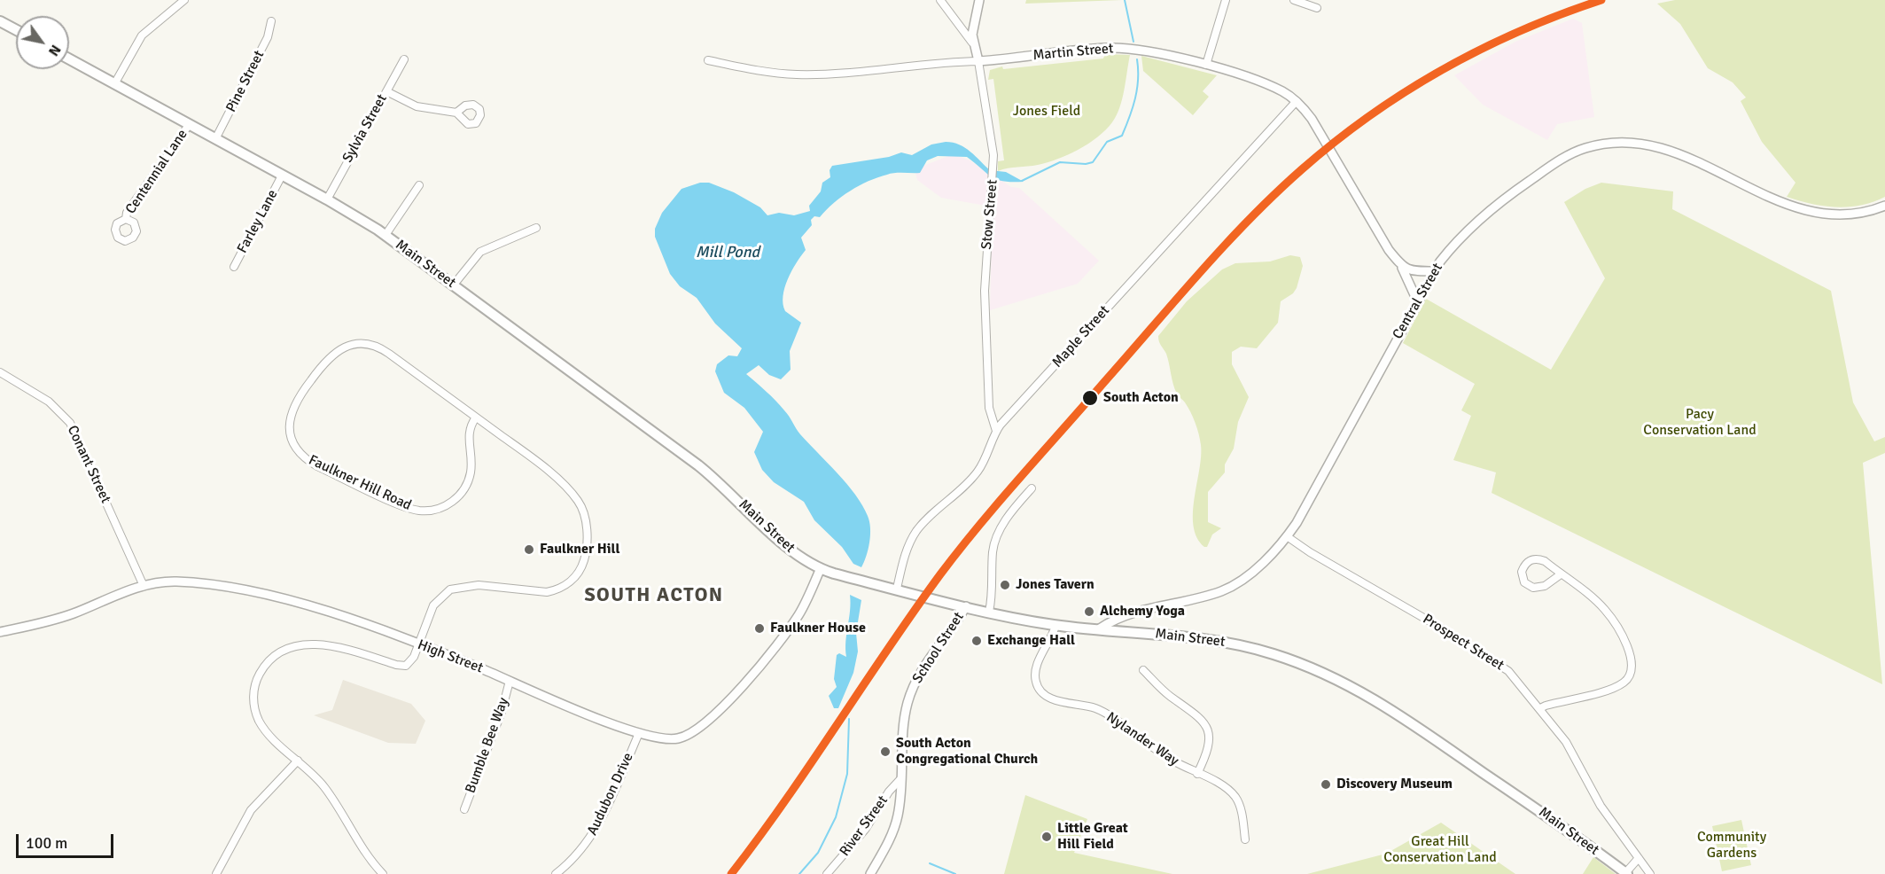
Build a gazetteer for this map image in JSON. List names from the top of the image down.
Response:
{
  "streets": {
    "main road": ["Main Street"],
    "street": [
      "Martin Street",
      "Pine Street",
      "Sylvia Street",
      "Centennial Lane",
      "Stow Street",
      "Farley Lane",
      "Central Street",
      "Maple Street",
      "Conant Street",
      "Faulkner Hill Road",
      "Prospect Street",
      "School Street",
      "High Street",
      "Nylander Way",
      "Bumble Bee Way",
      "Audubon Drive",
      "River Street"
    ]
  },
  "crossings": [
    ["Martin Street", "Stow Street"],
    ["Martin Street", "Central Street"],
    ["Martin Street", "Maple Street"],
    ["Pine Street", "Main Street"],
    ["Sylvia Street", "Main Street"],
    ["Centennial Lane", "Main Street"],
    ["Stow Street", "Maple Street"],
    ["Farley Lane", "Main Street"],
    ["Main Street", "Central Street"],
    ["Main Street", "Maple Street"],
    ["Main Street", "School Street"],
    ["Main Street", "High Street"],
    ["Main Street", "Nylander Way"],
    ["Central Street", "Prospect Street"],
    ["Conant Street", "High Street"],
    ["Faulkner Hill Road", "High Street"],
    ["School Street", "River Street"],
    ["High Street", "Bumble Bee Way"],
    ["High Street", "Audubon Drive"]
  ],
  "districts": ["SOUTH ACTON"],
  "water": ["Mill Pond"],
  "parks": [
    "Jones Field",
    "Pacy Conservation Land",
    "Community Gardens",
    "Great Hill Conservation Land"
  ],
  "places": [
    "South Acton",
    "Faulkner Hill",
    "Jones Tavern",
    "Alchemy Yoga",
    "Faulkner House",
    "Exchange Hall",
    "South Acton Congregational Church",
    "Discovery Museum",
    "Little Great Hill Field"
  ],
  "scale_bar": "100 m",
  "north": "bottom right"
}
